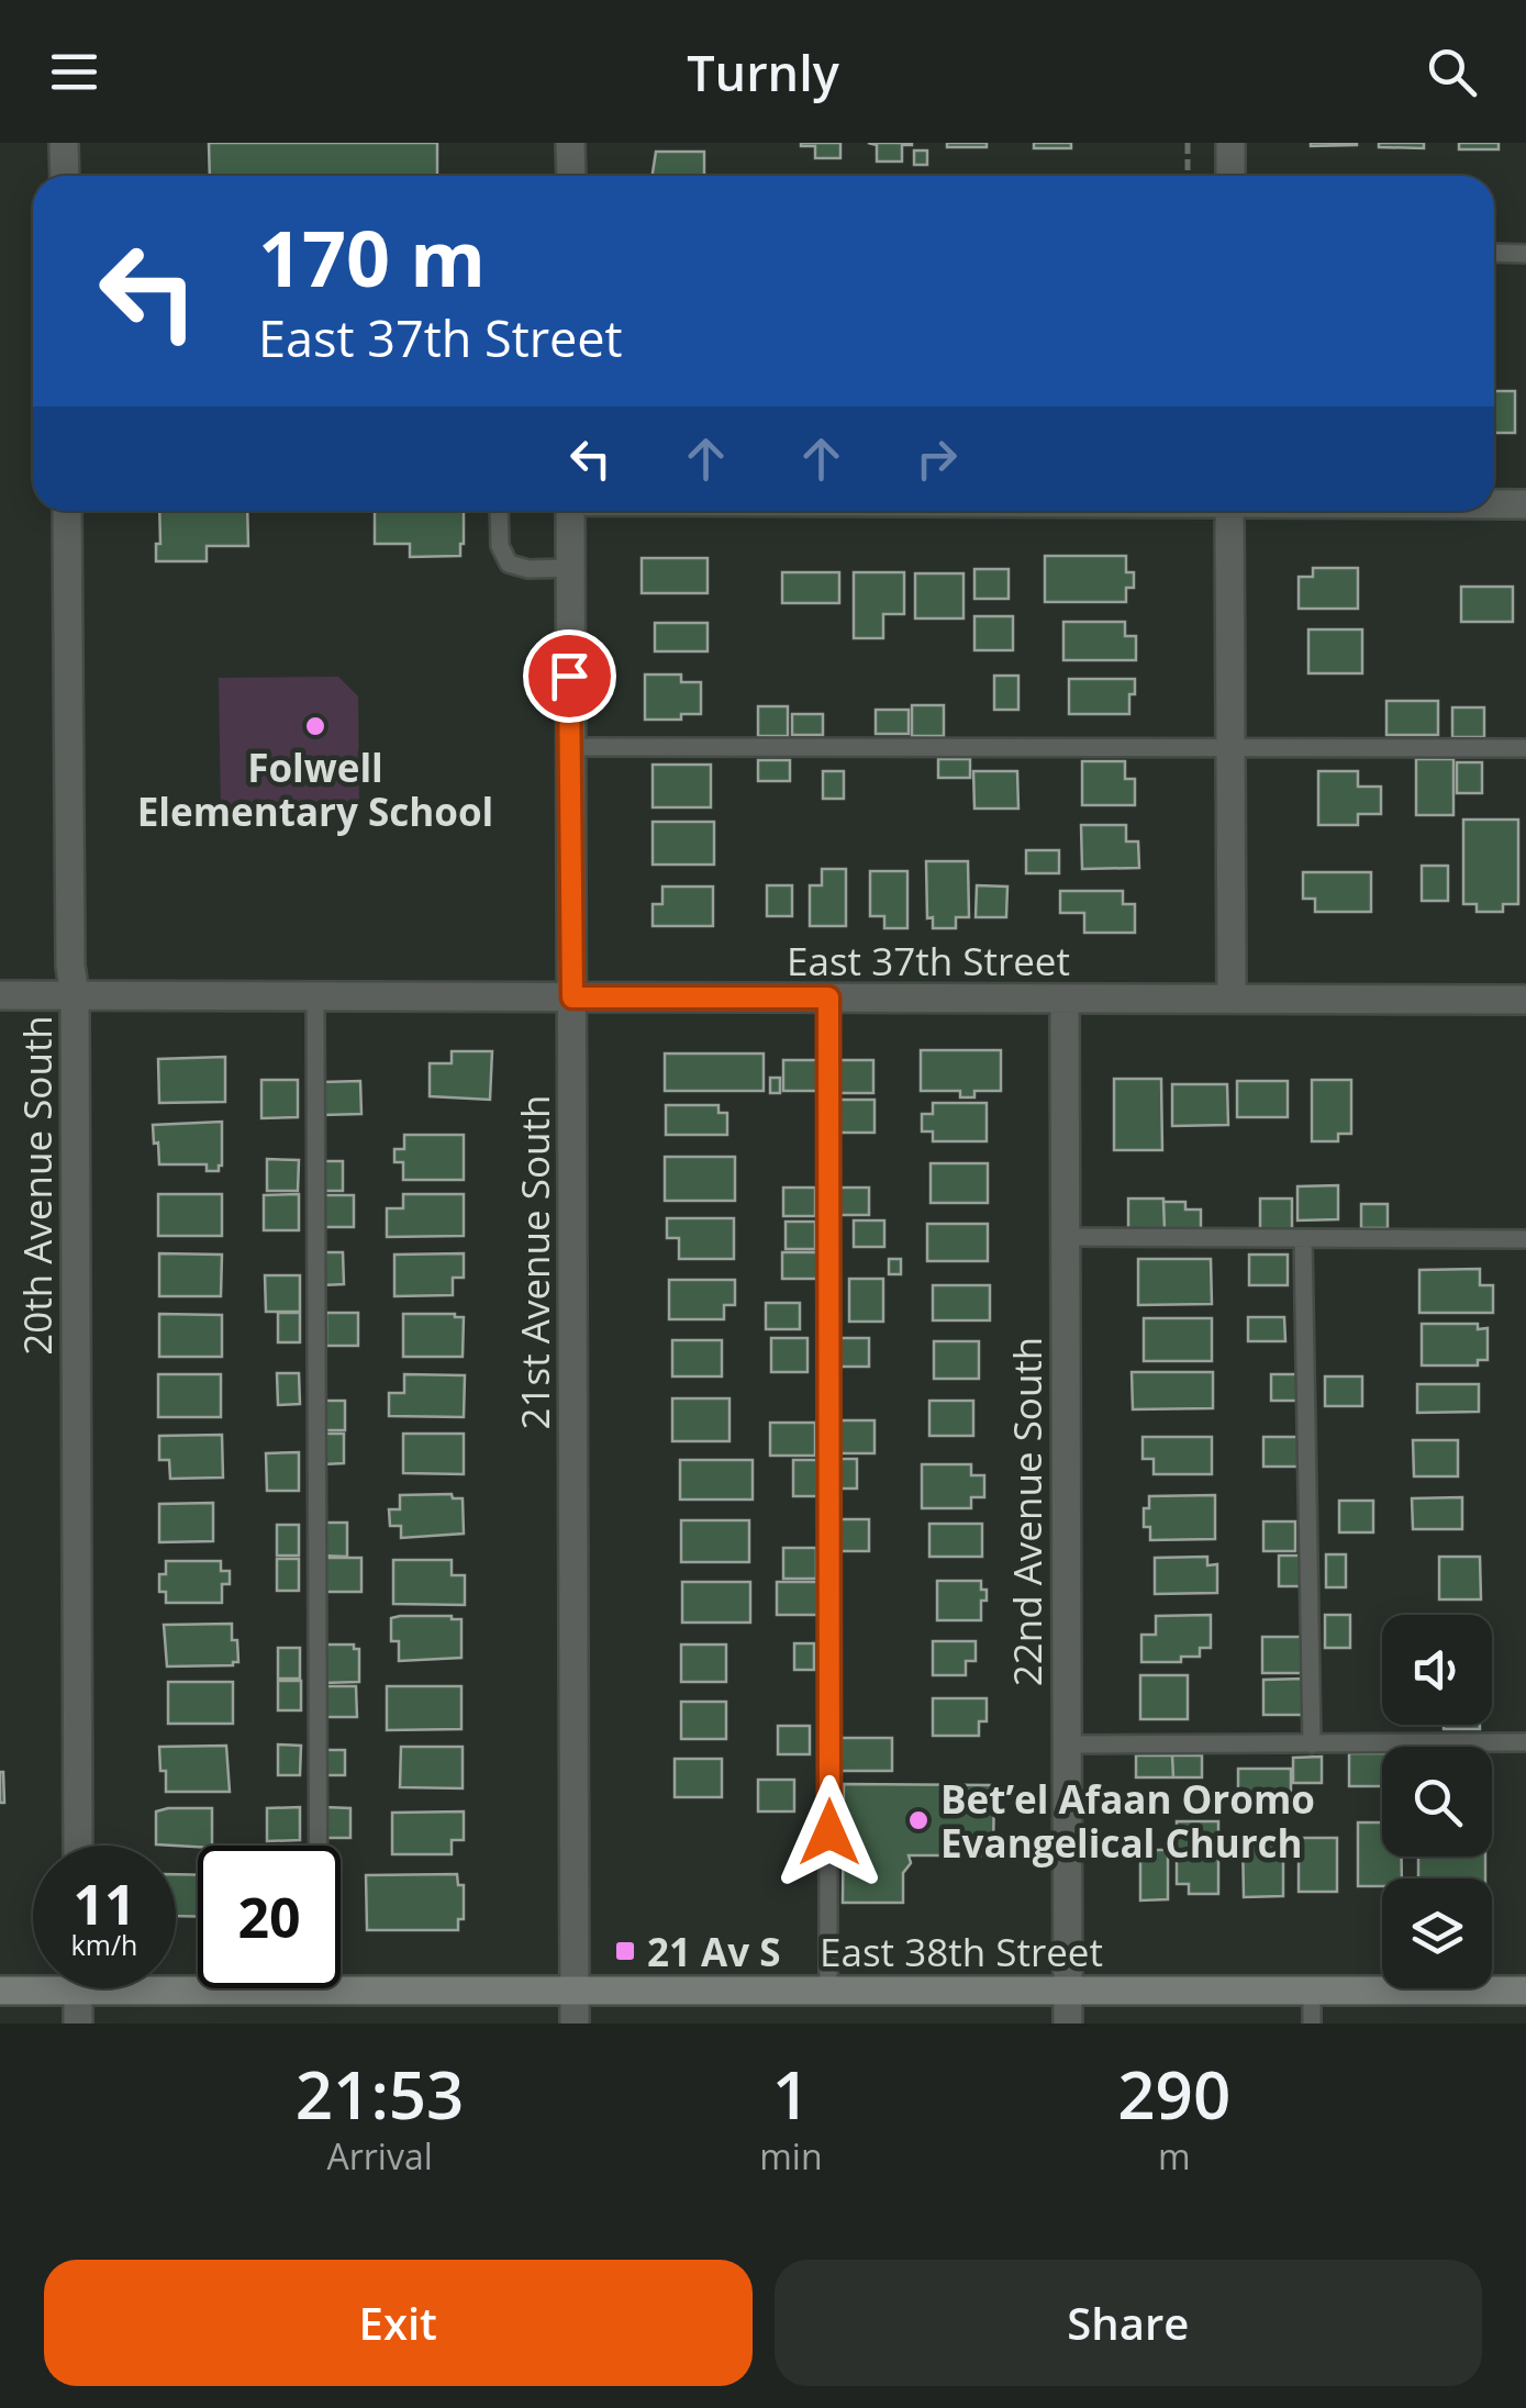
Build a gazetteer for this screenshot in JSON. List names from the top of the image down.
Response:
{
  "streets": {
    "street": [
      "East 37th Street",
      "20th Avenue South",
      "21st Avenue South",
      "22nd Avenue South",
      "East 38th Street"
    ]
  },
  "crossings": [
    ["East 37th Street", "20th Avenue South"],
    ["East 37th Street", "21st Avenue South"],
    ["East 37th Street", "22nd Avenue South"],
    ["21st Avenue South", "East 38th Street"],
    ["22nd Avenue South", "East 38th Street"]
  ],
  "places": {
    "other": ["Folwell Elementary School", "Bet’el Afaan Oromo Evangelical Church"],
    "transit": ["21 Av S"]
  },
  "page": {
    "header": "Turnly",
    "turn": ["170 m", "East 37th Street"],
    "speed": "11 km/h",
    "limit": "20",
    "eta": [
      "21:53",
      "Arrival",
      "1",
      "min",
      "290",
      "m"
    ],
    "buttons": ["Exit", "Share"]
  }
}
